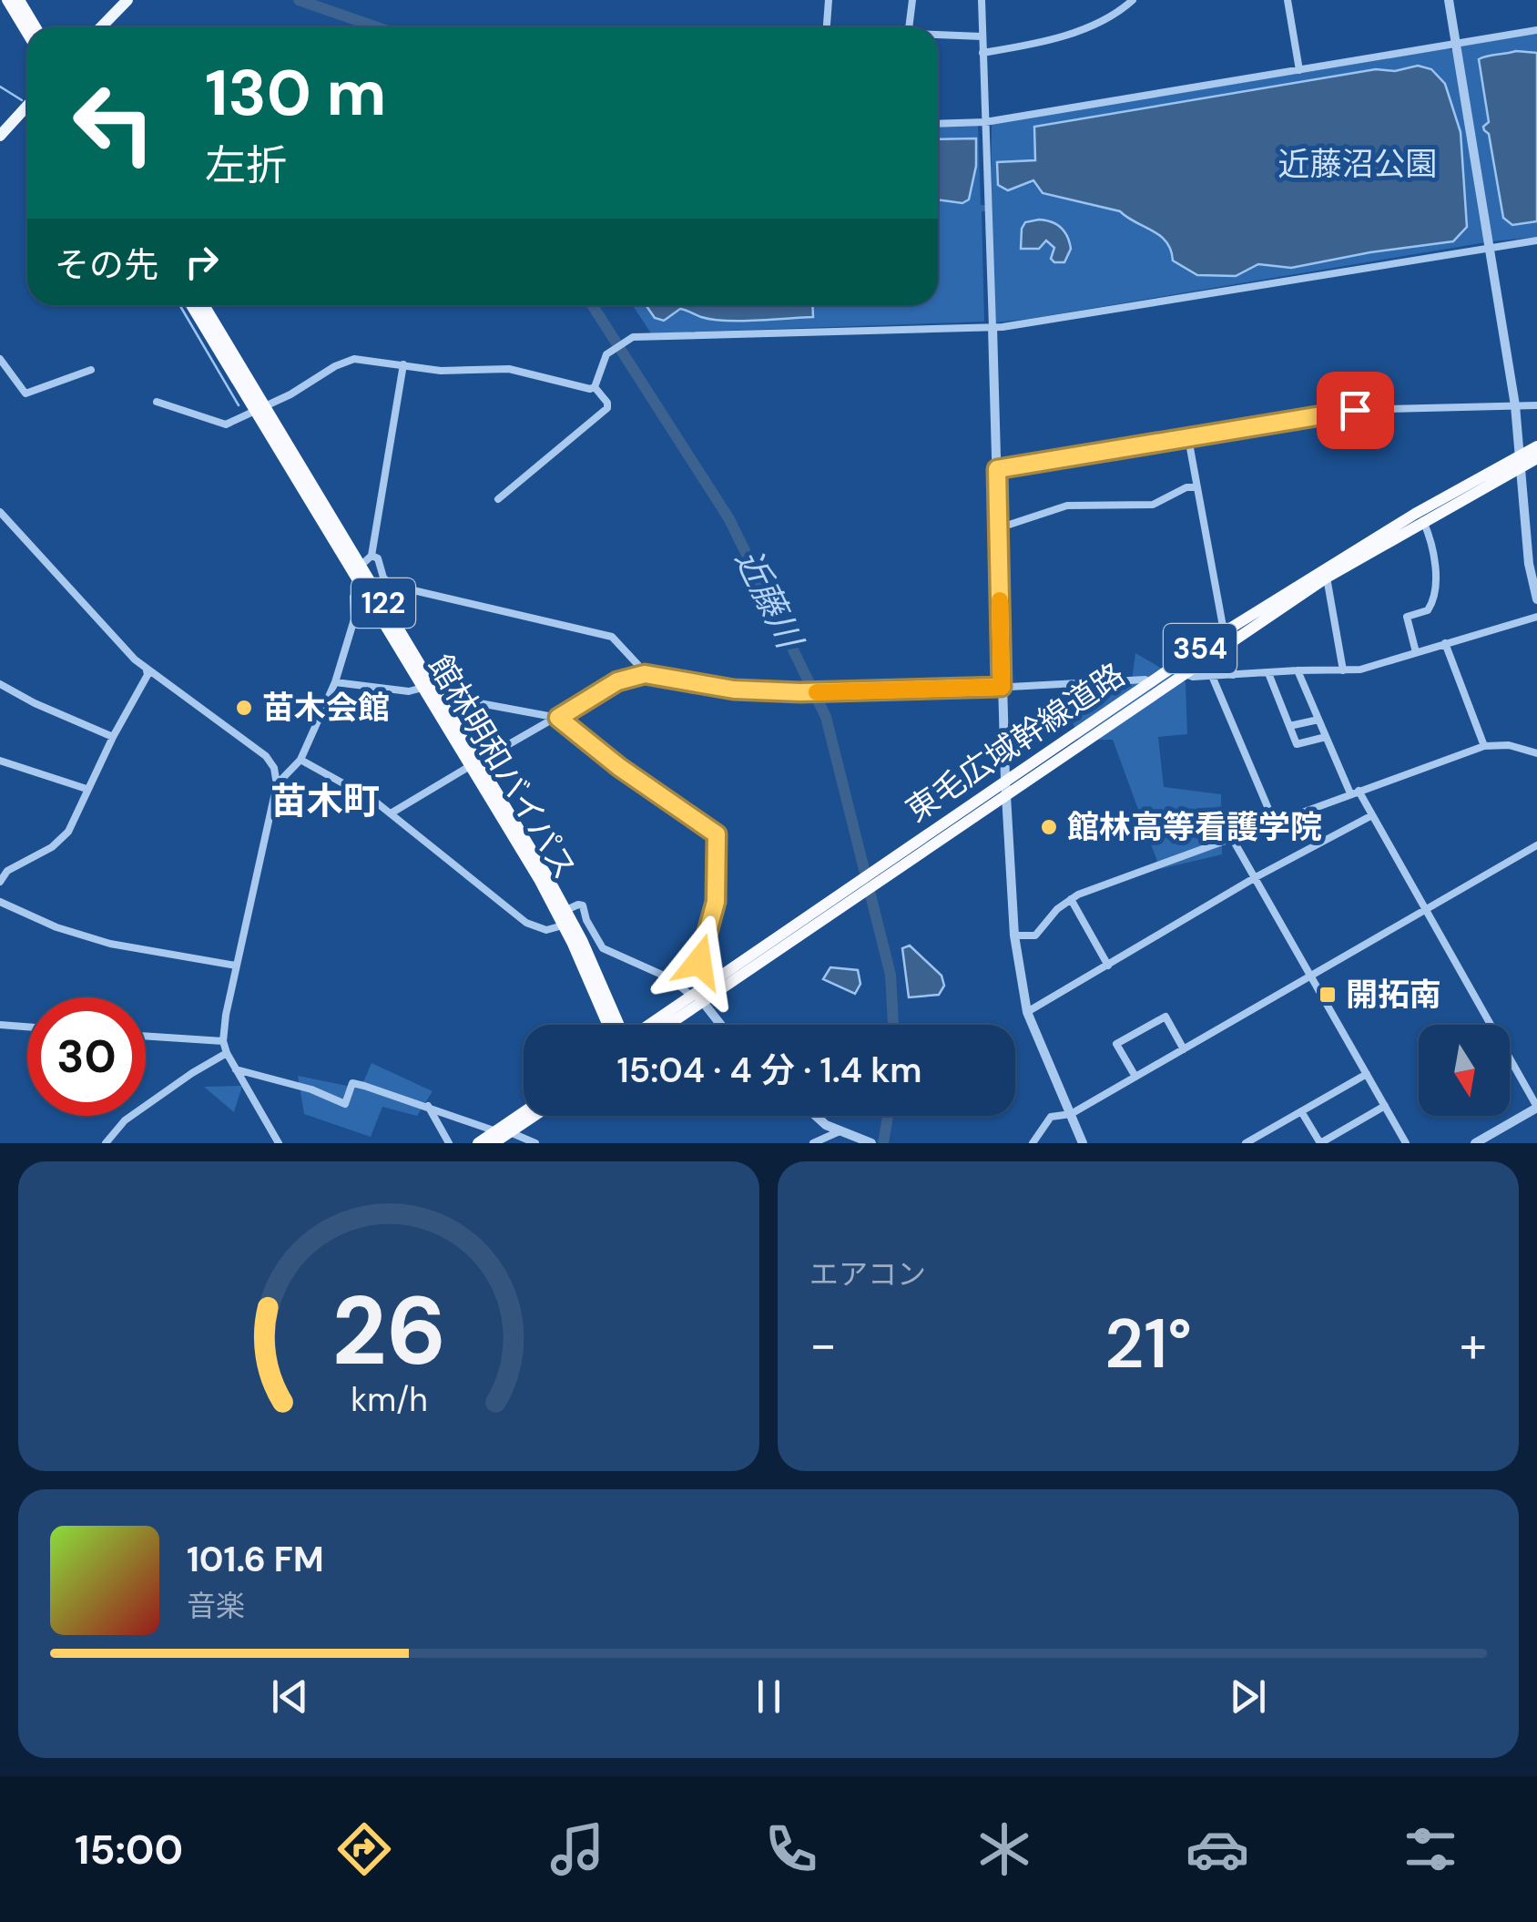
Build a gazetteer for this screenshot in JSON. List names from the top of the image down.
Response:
{
  "streets": {
    "highway": [
      "122",
      "354",
      "東毛広域幹線道路",
      "館林明和バイパス"
    ]
  },
  "districts": ["苗木町"],
  "water": ["近藤川"],
  "parks": ["近藤沼公園"],
  "places": {
    "other": ["苗木会館", "館林高等看護学院"],
    "transit": ["開拓南"]
  },
  "north": "bottom",
  "page": {
    "turn": ["130 m", "左折"],
    "then": "その先",
    "limit": "30",
    "trip": "15:04 · 4 分 · 1.4 km",
    "tile": "エアコン",
    "heat": ["−", "21°", "+"],
    "song": ["101.6 FM", "音楽"],
    "tabs": "15:00",
    "gauge": ["26", "km/h"]
  }
}
